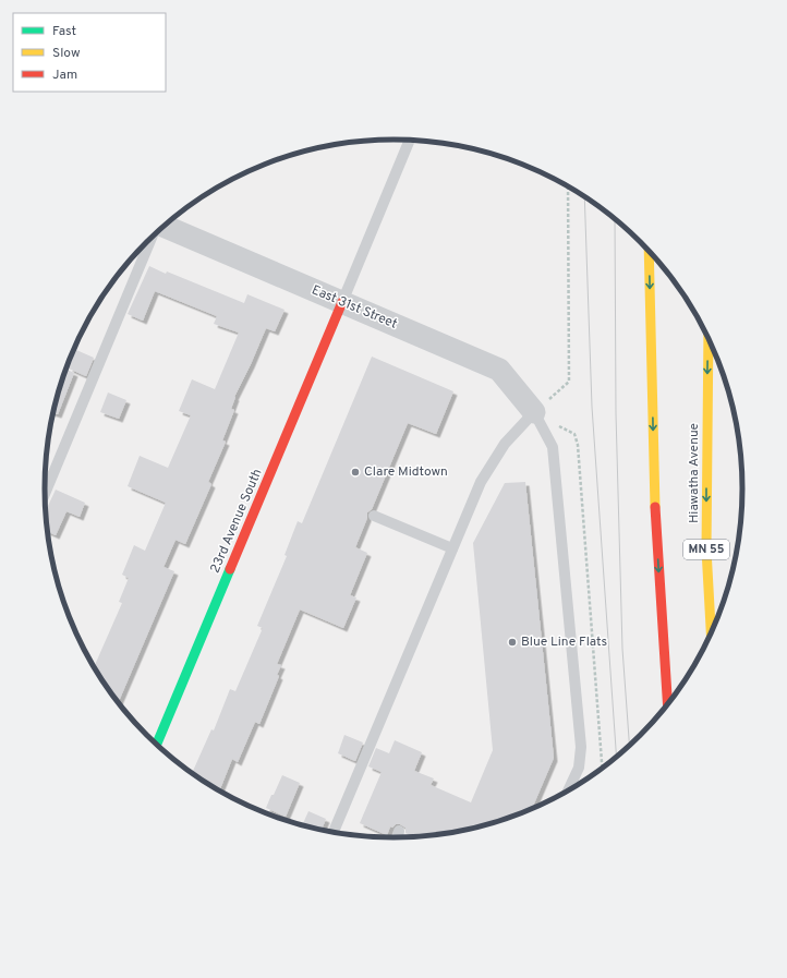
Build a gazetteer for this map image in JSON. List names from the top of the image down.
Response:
{
  "streets": {
    "main road": ["Hiawatha Avenue", "23rd Avenue South", "MN 55"],
    "street": ["East 31st Street"]
  },
  "crossings": [
    ["East 31st Street", "23rd Avenue South"]
  ],
  "places": ["Clare Midtown", "Blue Line Flats"],
  "legend": ["Fast", "Slow", "Jam"]
}
